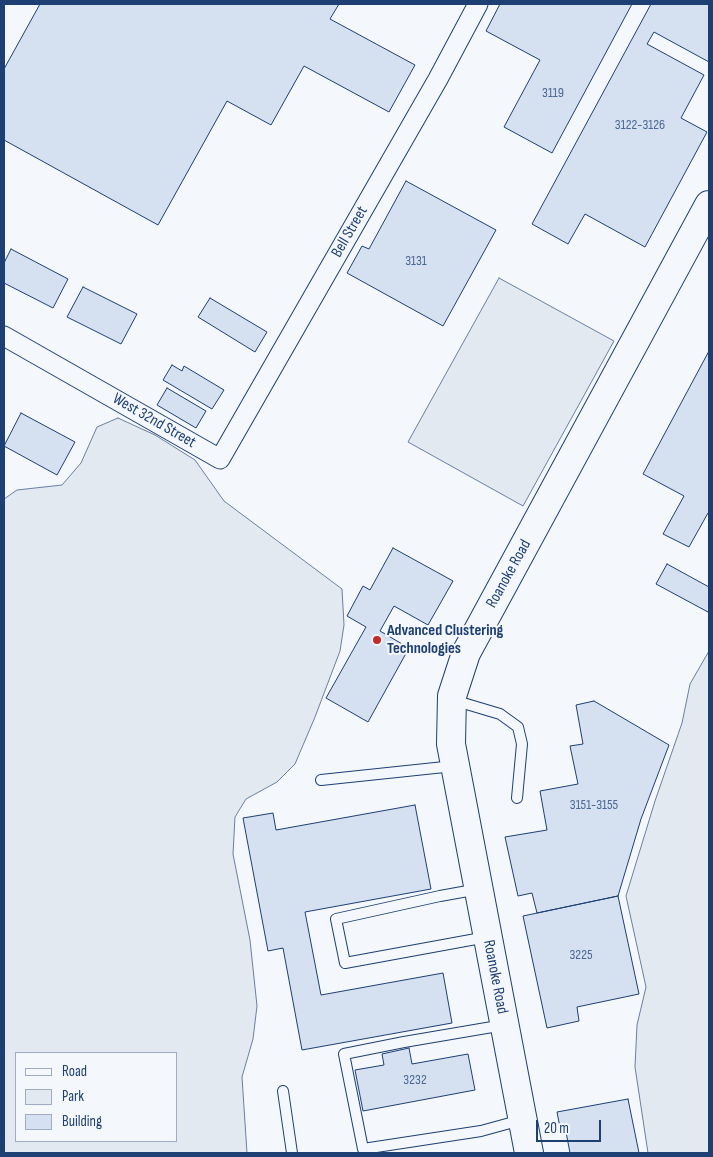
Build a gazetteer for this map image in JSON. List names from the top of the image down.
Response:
{
  "streets": {
    "street": ["Bell Street", "West 32nd Street", "Roanoke Road"]
  },
  "crossings": [
    ["Bell Street", "West 32nd Street"]
  ],
  "places": ["Advanced Clustering Technologies"],
  "house_numbers": [
    "3119",
    "3122-3126",
    "3131",
    "3151-3155",
    "3225",
    "3232"
  ],
  "legend": ["Road", "Park", "Building"],
  "scale_bar": "20 m"
}
